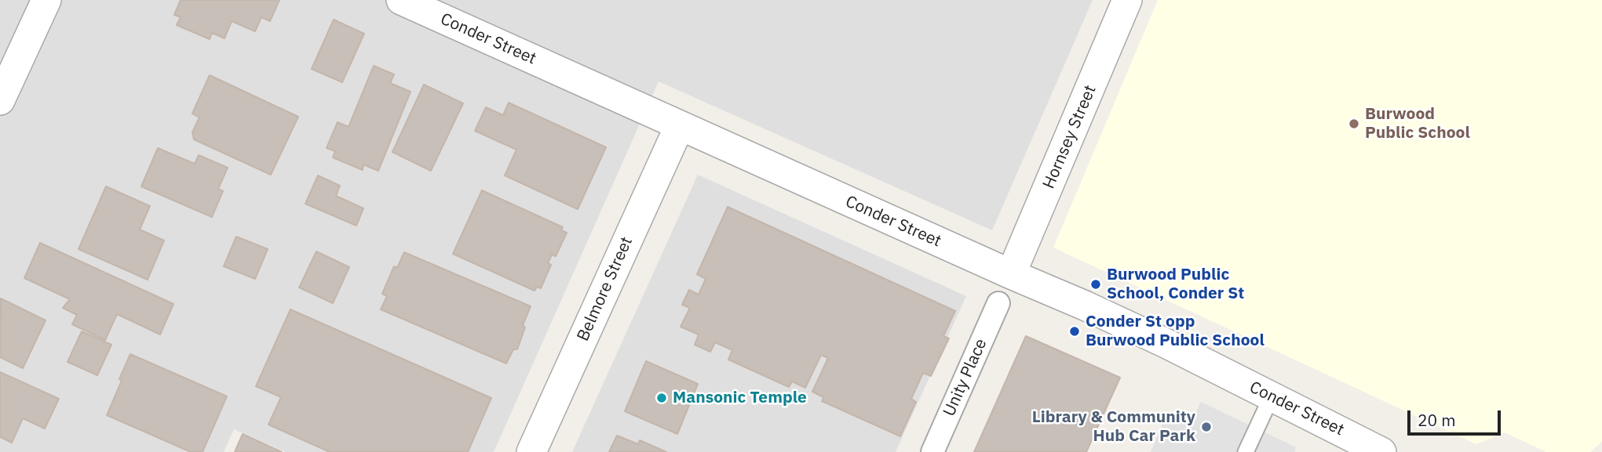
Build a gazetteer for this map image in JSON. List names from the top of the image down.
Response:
{
  "streets": {
    "street": [
      "Conder Street",
      "Hornsey Street",
      "Belmore Street",
      "Unity Place"
    ]
  },
  "crossings": [
    ["Conder Street", "Hornsey Street"],
    ["Conder Street", "Belmore Street"]
  ],
  "places": [
    "Burwood Public School",
    "Burwood Public School, Conder St",
    "Conder St opp Burwood Public School",
    "Mansonic Temple",
    "Library & Community Hub Car Park"
  ],
  "scale_bar": "20 m"
}
